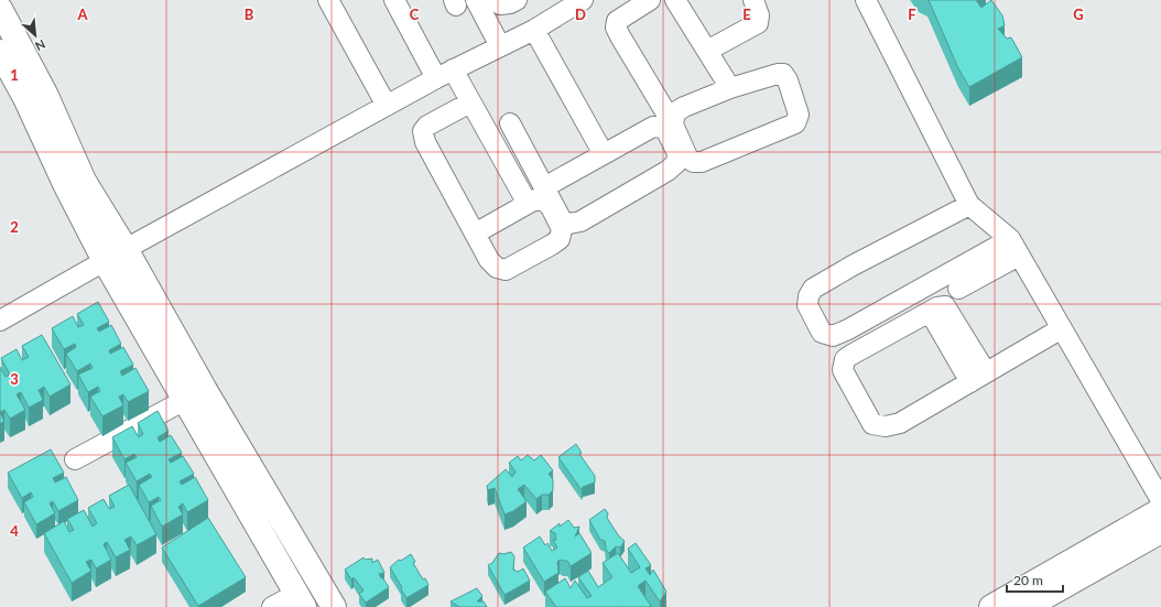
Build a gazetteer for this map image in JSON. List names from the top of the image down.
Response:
{
  "scale_bar": "20 m",
  "north": "bottom right",
  "grid": {
    "columns": [
      "A",
      "B",
      "C",
      "D",
      "E",
      "F",
      "G"
    ],
    "rows": [
      "1",
      "2",
      "3",
      "4"
    ]
  }
}
